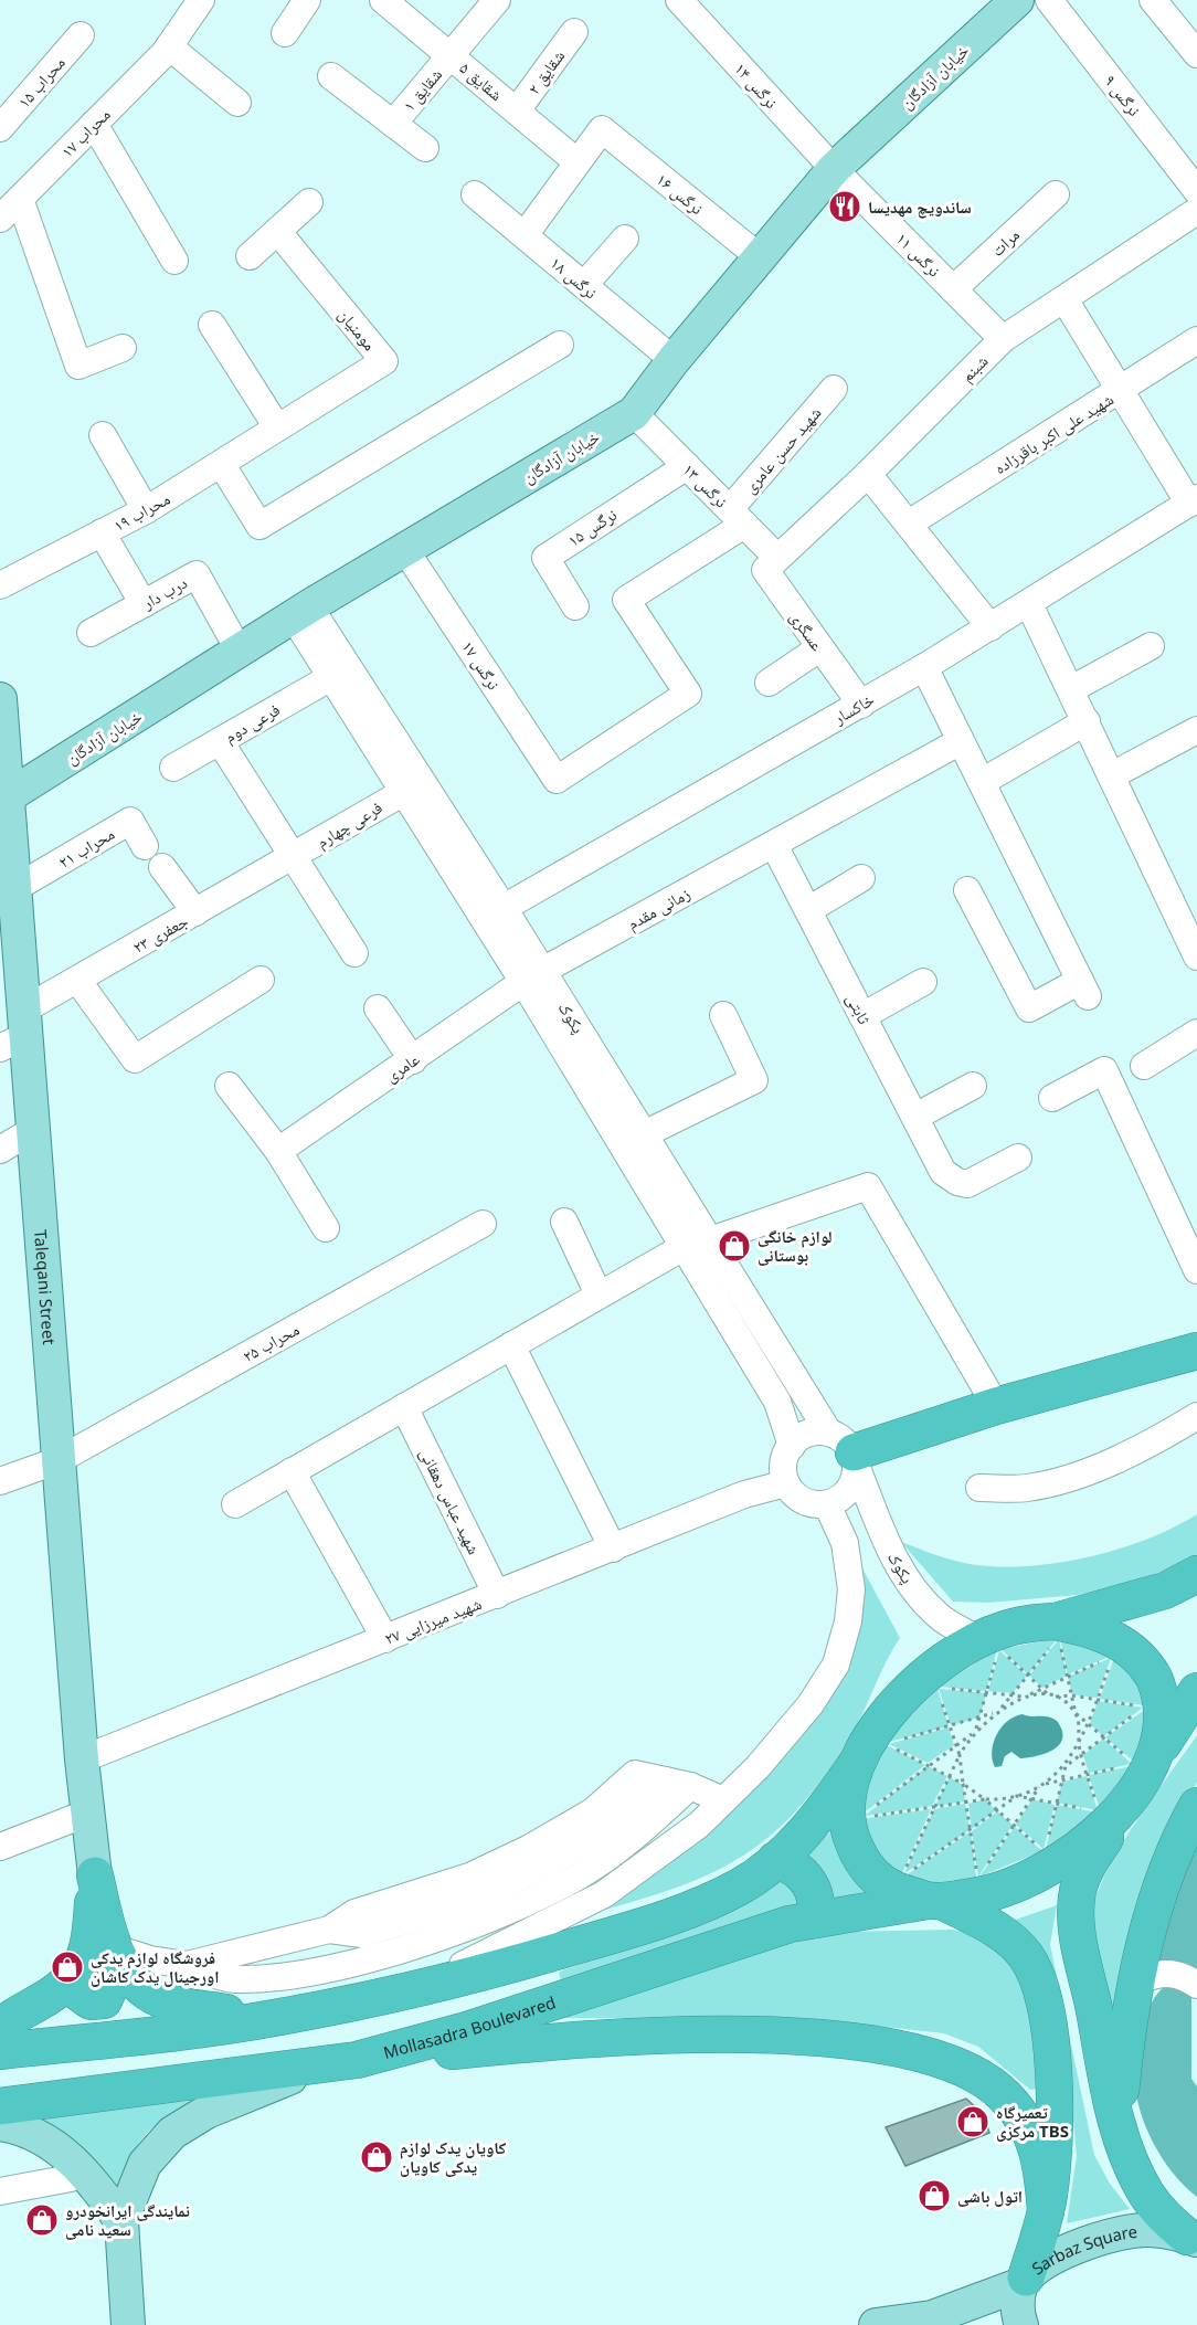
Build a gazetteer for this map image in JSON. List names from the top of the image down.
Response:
{
  "streets": {
    "highway": ["Mollasadra Boulevared"],
    "main road": ["خیابان آزادگان", "Taleqani Street", "Sarbaz Square"],
    "street": [
      "شقایق ۲",
      "شقایق ۵",
      "محراب ۱۵",
      "نرگس ۱۴",
      "شقایق ۱",
      "نرگس ۹",
      "محراب ۱۷",
      "نرگس ۱۶",
      "مرات",
      "نرگس ۱۱",
      "نرگس ۱۸",
      "مومنیان",
      "شبنم",
      "شهید علی اکبر باقرزاده",
      "شهید حسن عامری",
      "نرگس ۱۳",
      "محراب ۱۹",
      "نرگس ۱۵",
      "درب دار",
      "عسگری",
      "نرگس ۱۷",
      "خاکسار",
      "فرعی دوم",
      "فرعی چهارم",
      "محراب ۲۱",
      "زمانی مقدم",
      "جعفری ۲۳",
      "ثابتی",
      "پکوک",
      "عامری",
      "محراب ۲۵",
      "شهید عباس دهقانی",
      "شهید میرزایی ۲۷"
    ]
  },
  "crossings": [
    ["شقایق ۲", "شقایق ۵"],
    ["خیابان آزادگان", "نرگس ۱۴"],
    ["خیابان آزادگان", "نرگس ۱۶"],
    ["خیابان آزادگان", "نرگس ۱۱"],
    ["خیابان آزادگان", "نرگس ۱۸"],
    ["خیابان آزادگان", "نرگس ۱۳"],
    ["خیابان آزادگان", "درب دار"],
    ["خیابان آزادگان", "نرگس ۱۷"],
    ["خیابان آزادگان", "پکوک"],
    ["خیابان آزادگان", "Taleqani Street"],
    ["شقایق ۵", "شقایق ۱"],
    ["شقایق ۵", "نرگس ۱۶"],
    ["نرگس ۱۴", "نرگس ۱۱"],
    ["مرات", "نرگس ۱۱"],
    ["نرگس ۱۱", "شبنم"],
    ["مومنیان", "محراب ۱۹"],
    ["شبنم", "نرگس ۱۳"],
    ["شبنم", "عسگری"],
    ["شهید حسن عامری", "نرگس ۱۳"],
    ["شهید حسن عامری", "نرگس ۱۷"],
    ["نرگس ۱۳", "نرگس ۱۵"],
    ["نرگس ۱۳", "عسگری"],
    ["عسگری", "خاکسار"],
    ["خاکسار", "پکوک"],
    ["فرعی دوم", "پکوک"],
    ["فرعی چهارم", "جعفری ۲۳"],
    ["فرعی چهارم", "پکوک"],
    ["محراب ۲۱", "Taleqani Street"],
    ["زمانی مقدم", "ثابتی"],
    ["زمانی مقدم", "پکوک"],
    ["زمانی مقدم", "عامری"],
    ["جعفری ۲۳", "Taleqani Street"],
    ["پکوک", "عامری"],
    ["پکوک", "شهید میرزایی ۲۷"],
    ["Taleqani Street", "محراب ۲۵"],
    ["Taleqani Street", "شهید میرزایی ۲۷"],
    ["شهید عباس دهقانی", "شهید میرزایی ۲۷"]
  ],
  "places": {
    "restaurant": ["ساندویچ مهدیسا"],
    "shop": [
      "لوازم خانگی بوستانی",
      "فروشگاه لوازم یدکی اورجینال یدک کاشان",
      "تعمیرگاه مرکزی TBS",
      "کاویان یدک لوازم یدکی کاویان",
      "اتول باشی",
      "نمایندگی ایرانخودرو سعید نامی"
    ]
  }
}
